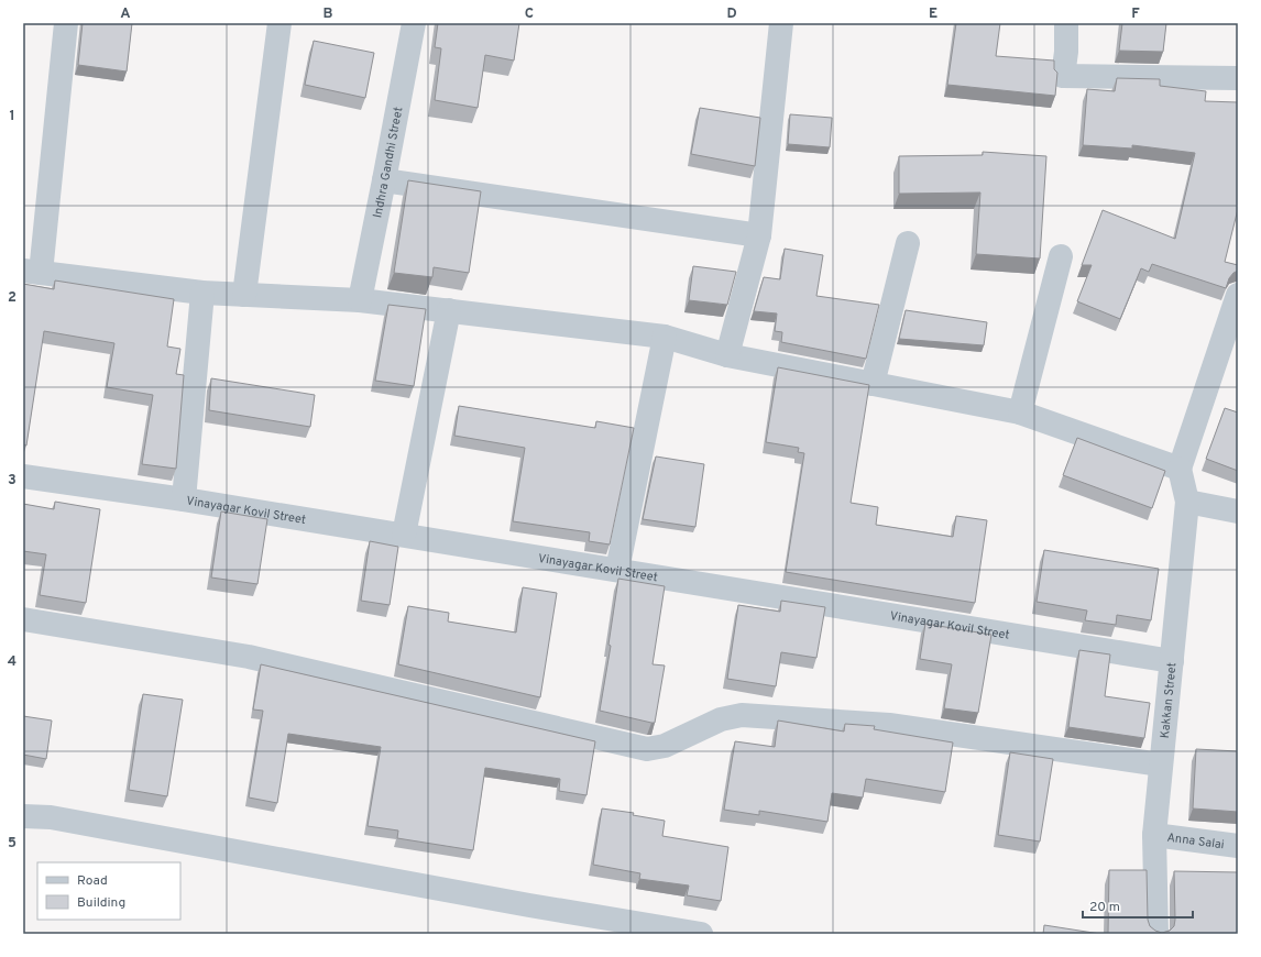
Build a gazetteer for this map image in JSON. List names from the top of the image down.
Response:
{
  "streets": {
    "street": [
      "Indhra Gandhi Street",
      "Vinayagar Kovil Street",
      "Kakkan Street",
      "Anna Salai"
    ]
  },
  "crossings": [
    ["Vinayagar Kovil Street", "Kakkan Street"],
    ["Kakkan Street", "Anna Salai"]
  ],
  "legend": ["Road", "Building"],
  "scale_bar": "20 m",
  "grid": {
    "columns": [
      "A",
      "B",
      "C",
      "D",
      "E",
      "F"
    ],
    "rows": [
      "1",
      "2",
      "3",
      "4",
      "5"
    ]
  }
}
